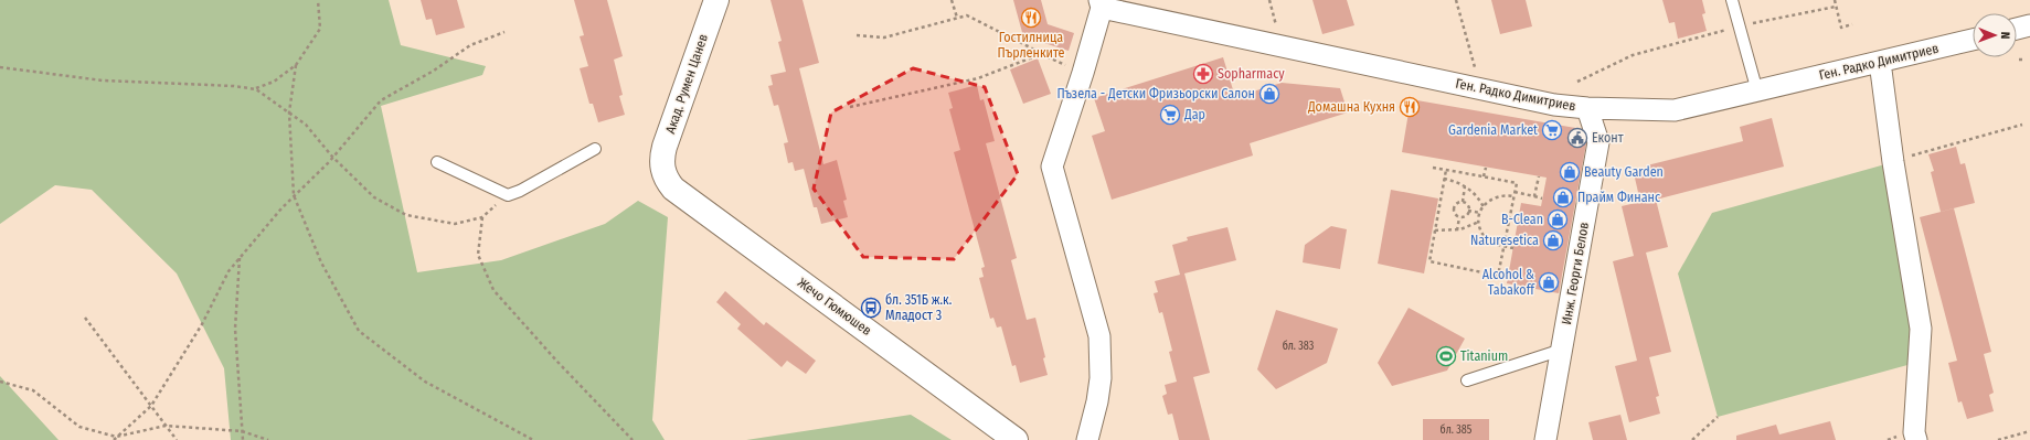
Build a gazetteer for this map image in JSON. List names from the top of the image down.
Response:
{
  "streets": {
    "street": [
      "Ген. Радко Димитриев",
      "Акад. Румен Цанев",
      "Инж. Георги Белов",
      "Жечо Гюмюшев"
    ]
  },
  "crossings": [
    ["Ген. Радко Димитриев", "Инж. Георги Белов"],
    ["Акад. Румен Цанев", "Жечо Гюмюшев"]
  ],
  "places": {
    "restaurant": ["Гостилница Пърленките", "Домашна Кухня"],
    "pharmacy": ["Sopharmacy"],
    "shop": [
      "Пъзела - Детски Фризьорски Салон",
      "Beauty Garden",
      "Прайм Финанс",
      "B-Clean",
      "Naturesetica",
      "Alcohol & Tabakoff"
    ],
    "supermarket": ["Дар", "Gardenia Market"],
    "public building": ["Еконт"],
    "bus stop": ["бл. 351Б ж.к. Младост 3"],
    "sports": ["Titanium"]
  },
  "house_numbers": ["бл. 383", "бл. 385"],
  "north": "right"
}
